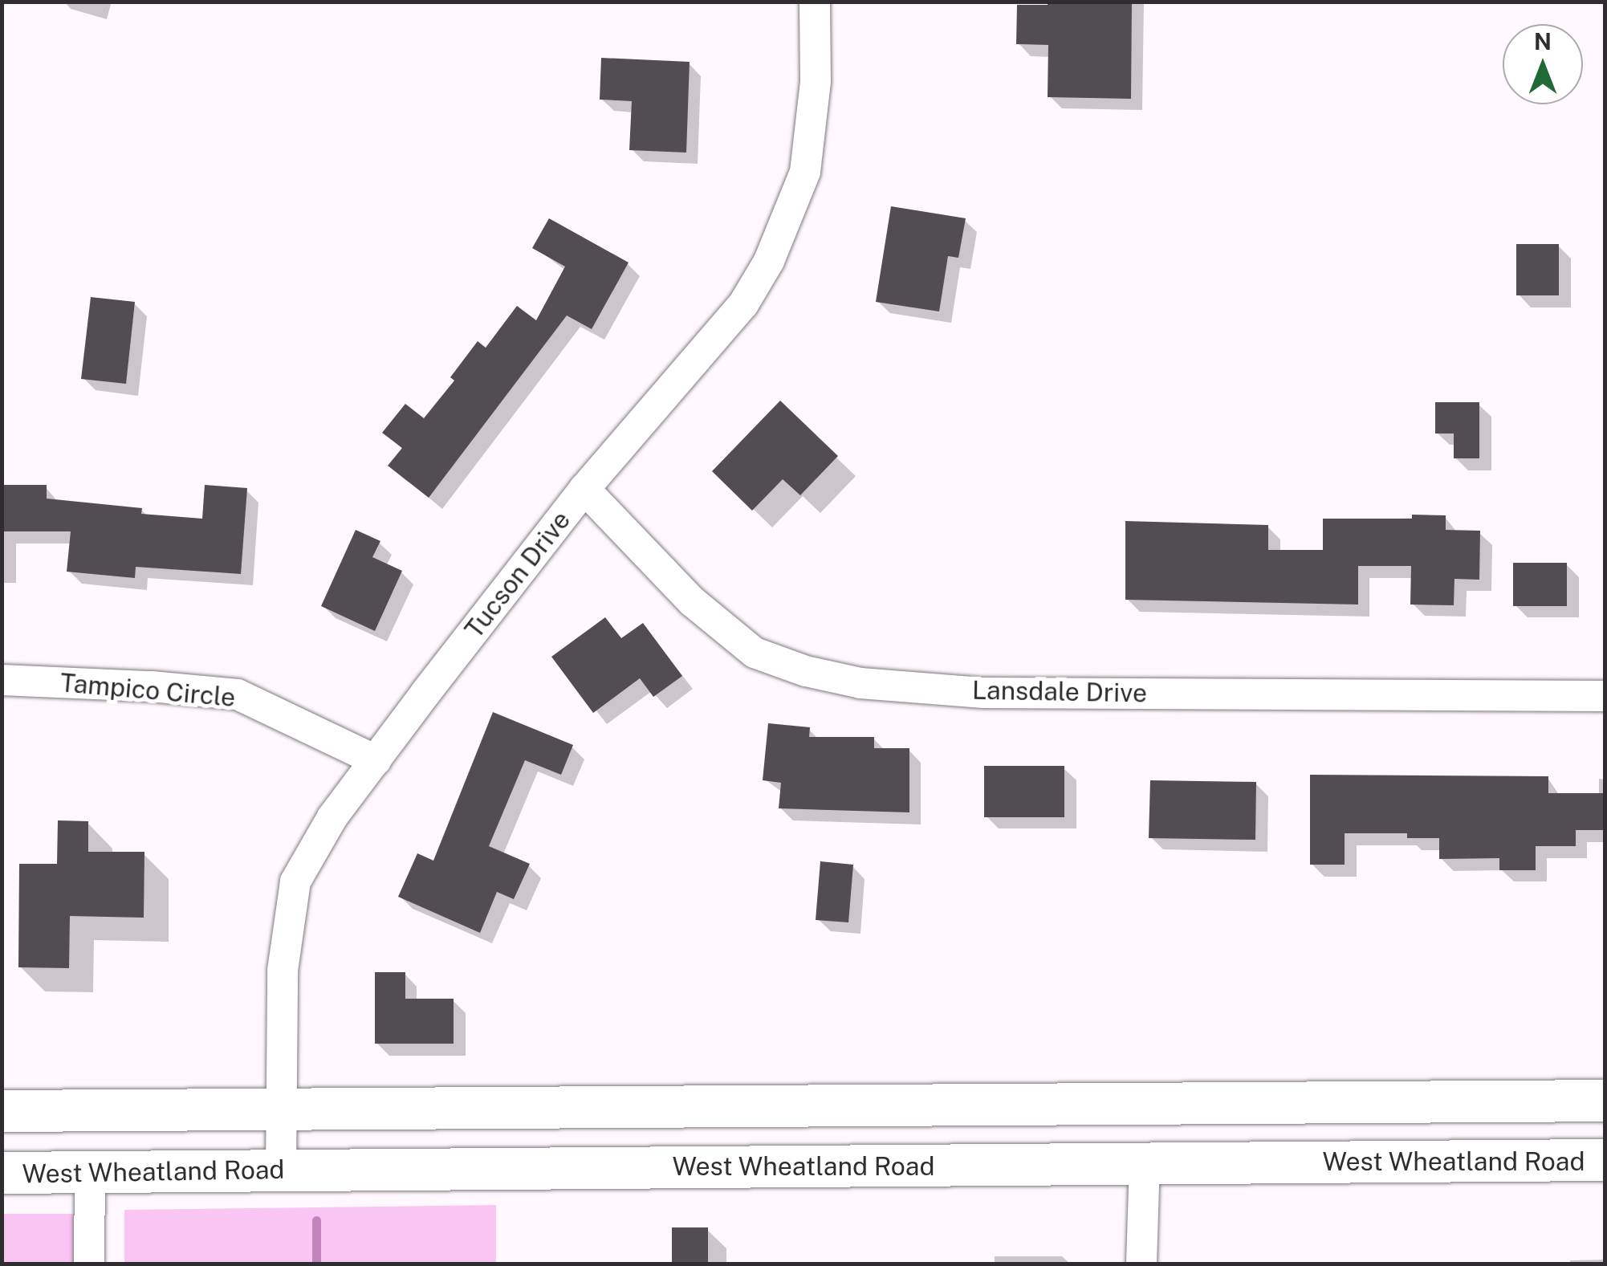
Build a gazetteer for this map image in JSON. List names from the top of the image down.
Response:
{
  "streets": {
    "main road": ["West Wheatland Road"],
    "street": ["Tucson Drive", "Tampico Circle", "Lansdale Drive"]
  },
  "crossings": [
    ["Tucson Drive", "Tampico Circle"],
    ["Tucson Drive", "Lansdale Drive"],
    ["Tucson Drive", "West Wheatland Road"]
  ],
  "north": "top"
}
